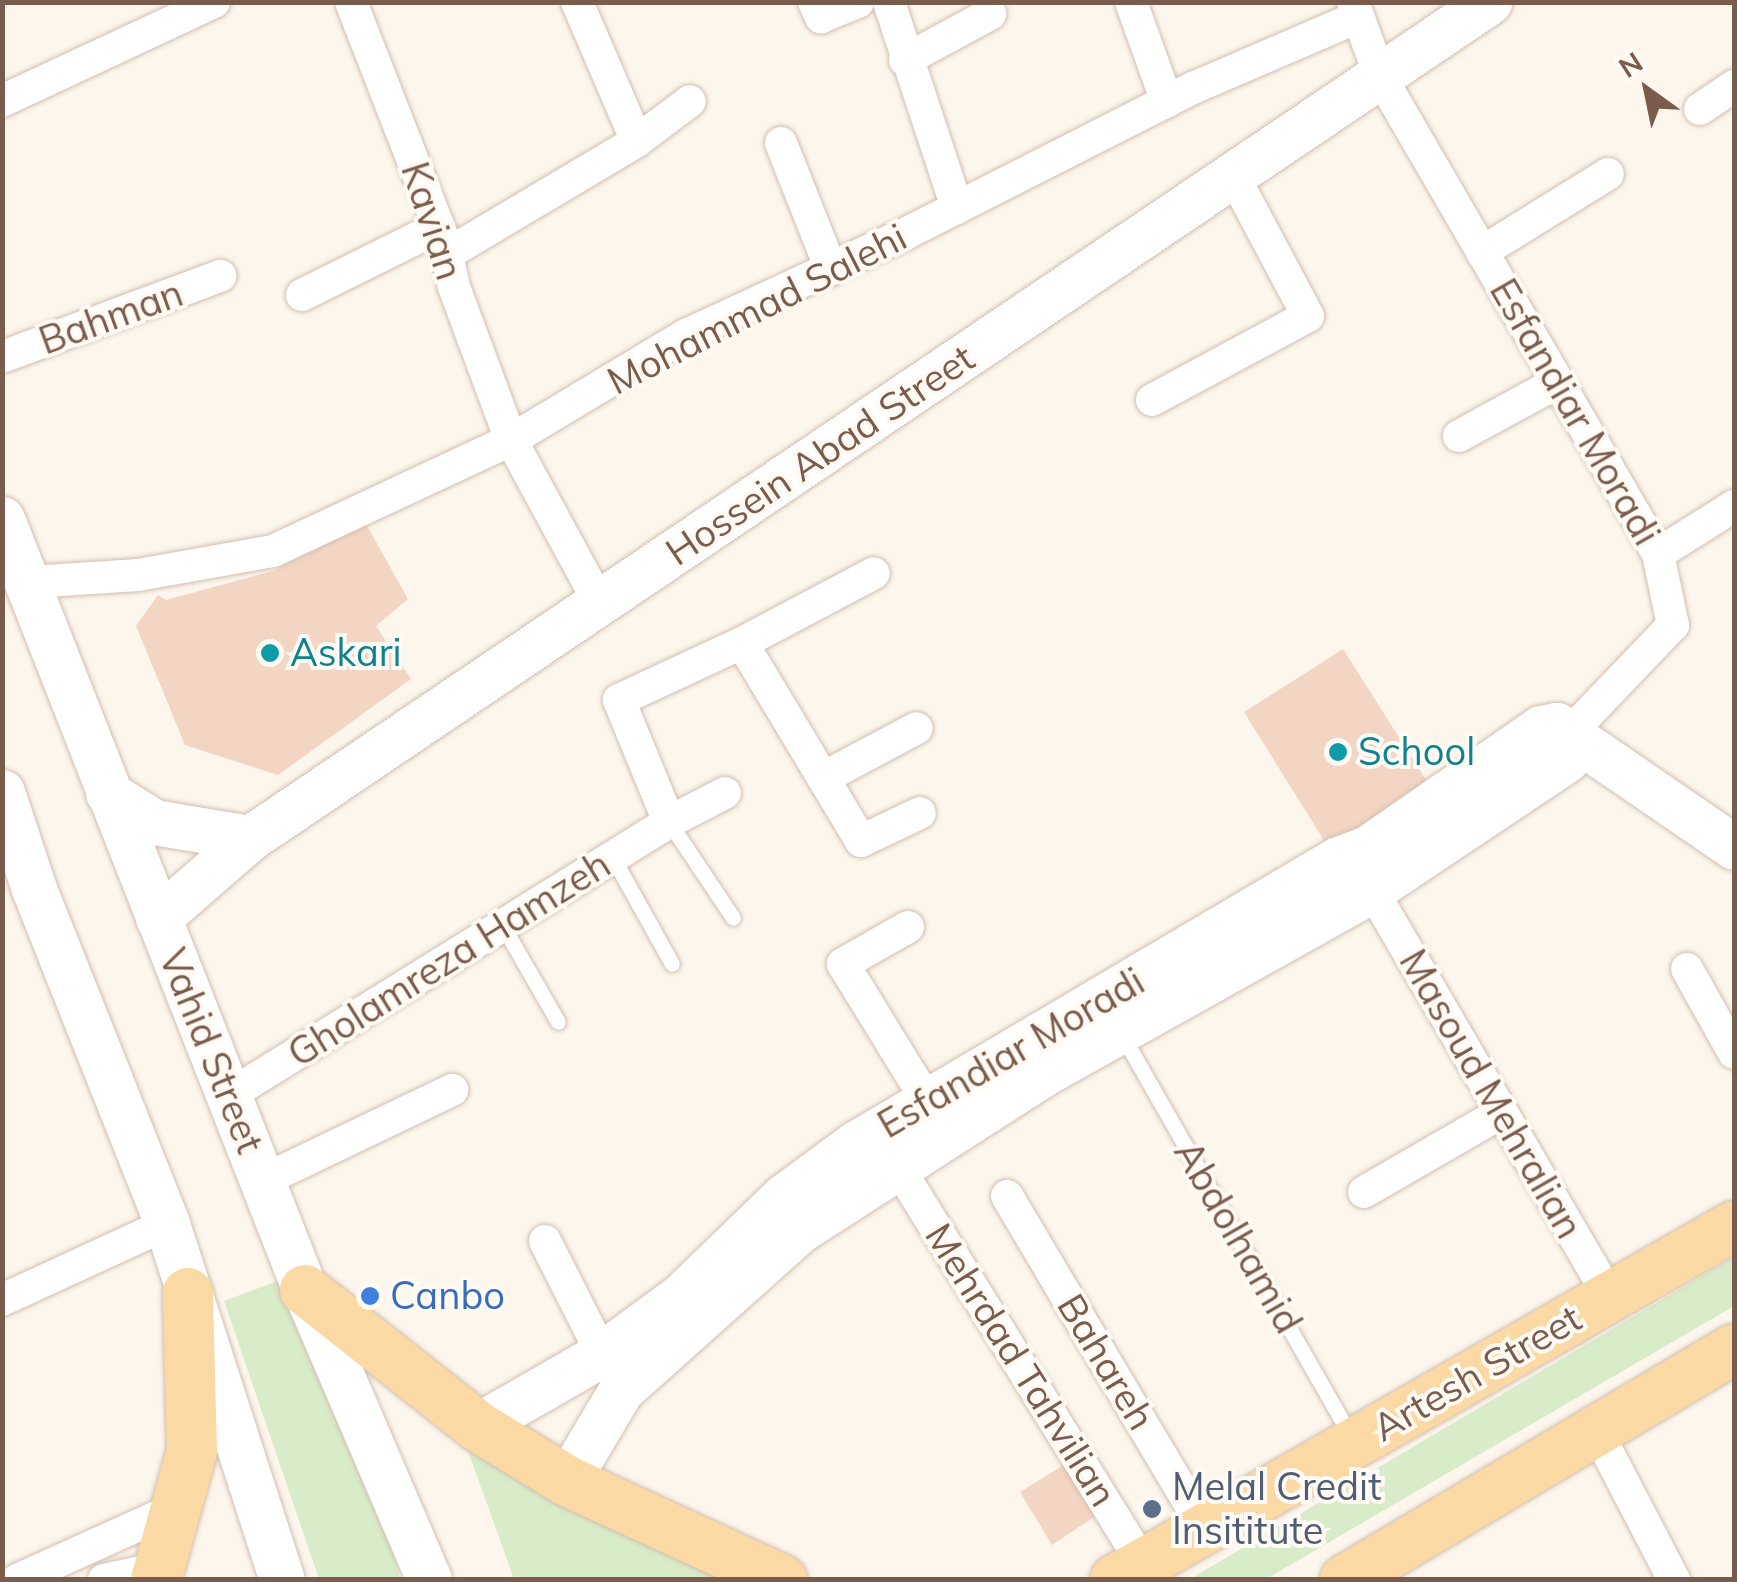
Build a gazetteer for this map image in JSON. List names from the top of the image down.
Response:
{
  "streets": {
    "main road": [
      "Esfandiar Moradi",
      "Hossein Abad Street",
      "Vahid Street",
      "Artesh Street"
    ],
    "street": [
      "Kavian",
      "Mohammad Salehi",
      "Bahman",
      "Gholamreza Hamzeh",
      "Masoud Mehralian",
      "Bahareh",
      "Mehrdad Tahvilian"
    ],
    "lane": ["Abdolhamid"]
  },
  "crossings": [
    ["Kavian", "Mohammad Salehi"],
    ["Kavian", "Hossein Abad Street"],
    ["Mohammad Salehi", "Esfandiar Moradi"],
    ["Mohammad Salehi", "Vahid Street"],
    ["Esfandiar Moradi", "Hossein Abad Street"],
    ["Esfandiar Moradi", "Masoud Mehralian"],
    ["Esfandiar Moradi", "Abdolhamid"],
    ["Esfandiar Moradi", "Mehrdad Tahvilian"],
    ["Hossein Abad Street", "Vahid Street"],
    ["Gholamreza Hamzeh", "Vahid Street"],
    ["Masoud Mehralian", "Artesh Street"],
    ["Abdolhamid", "Artesh Street"],
    ["Bahareh", "Artesh Street"],
    ["Mehrdad Tahvilian", "Artesh Street"]
  ],
  "places": [
    "Askari",
    "School",
    "Canbo",
    "Melal Credit Insititute"
  ],
  "north": "top left"
}
